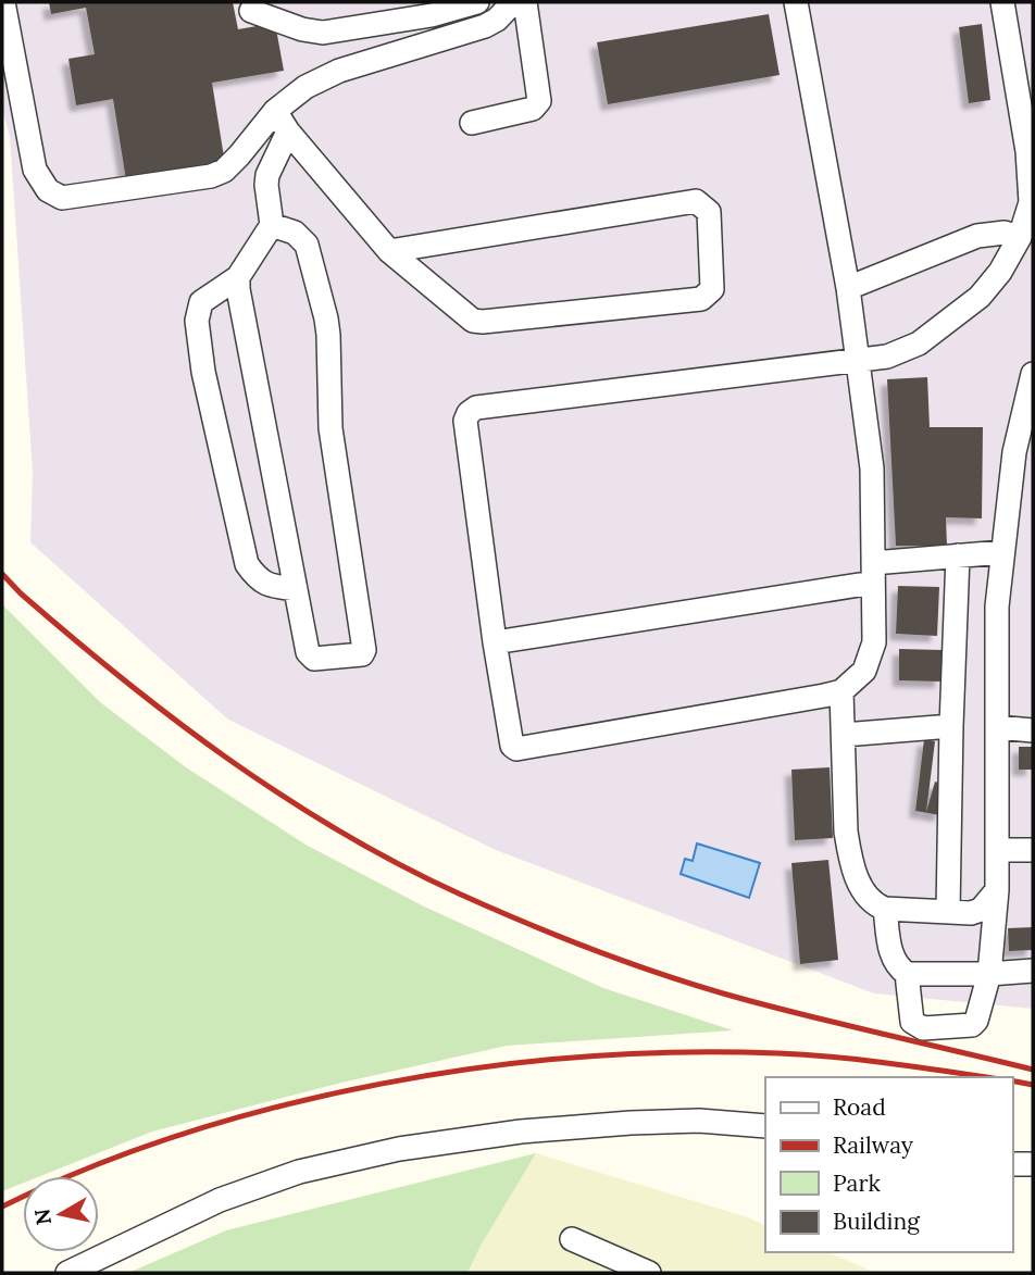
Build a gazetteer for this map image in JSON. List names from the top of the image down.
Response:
{
  "legend": [
    "Road",
    "Railway",
    "Park",
    "Building"
  ],
  "north": "left"
}
